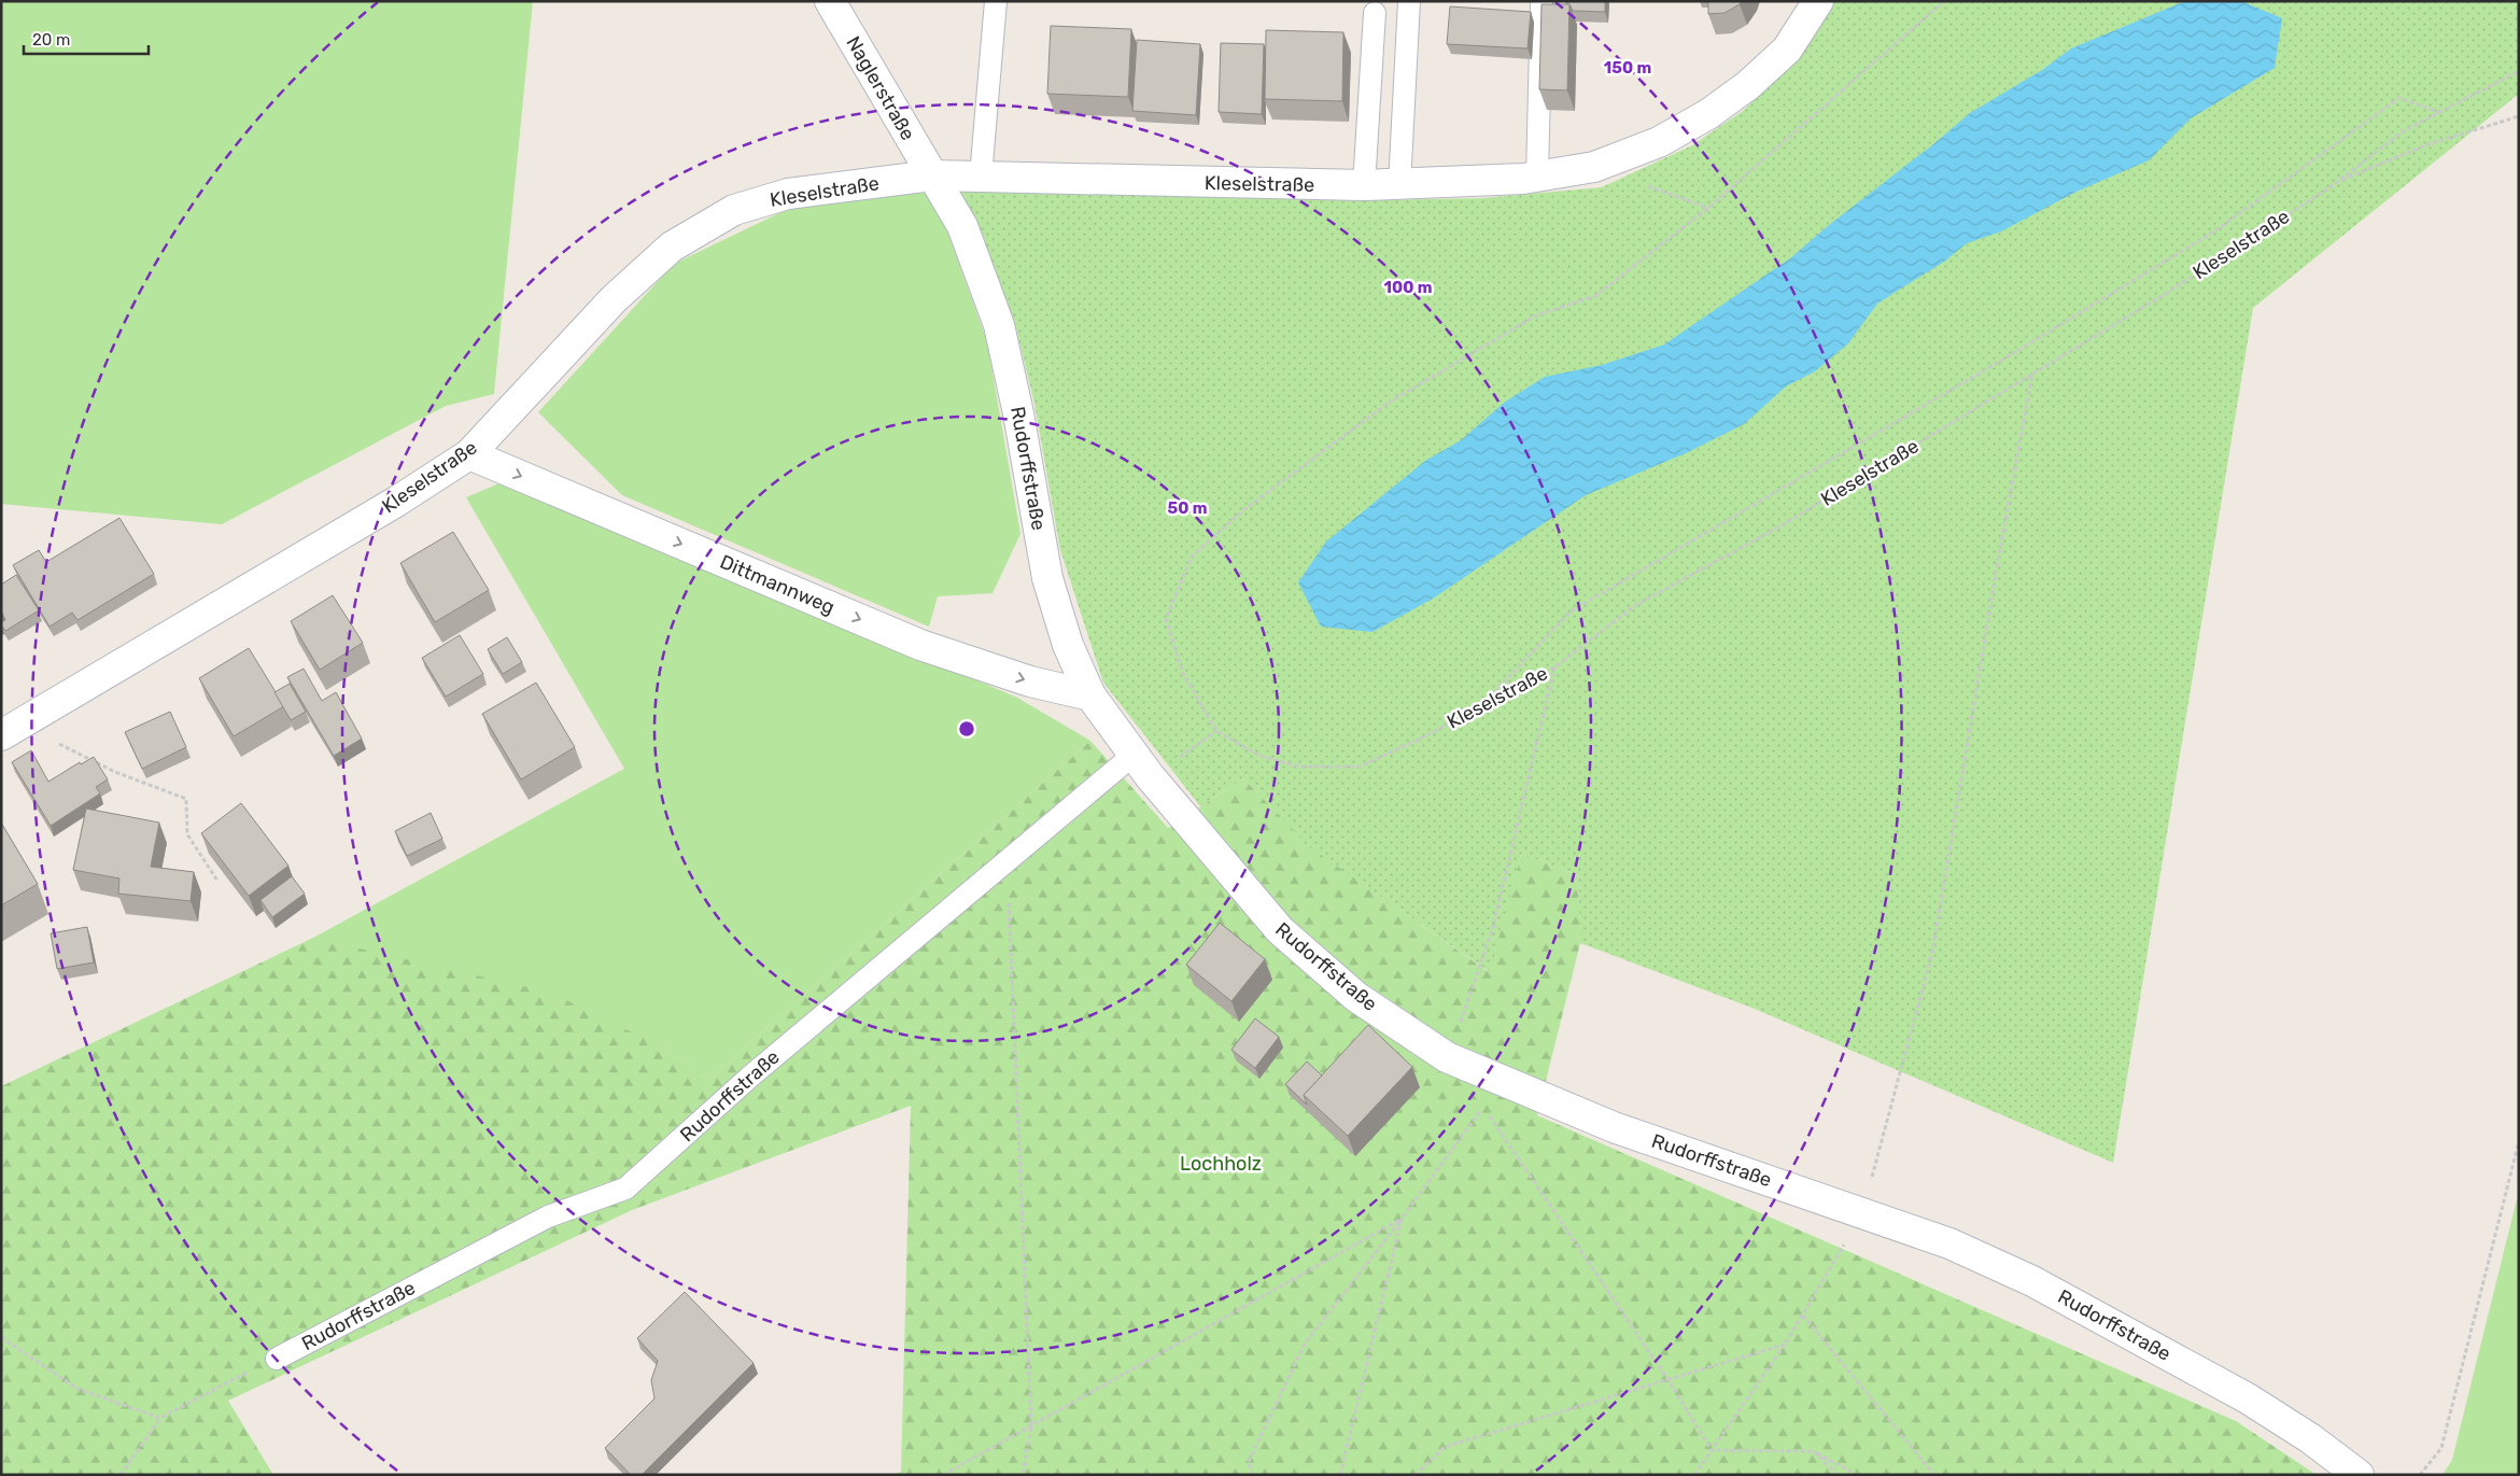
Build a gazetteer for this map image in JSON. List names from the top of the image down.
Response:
{
  "streets": {
    "street": [
      "Naglerstraße",
      "Kleselstraße",
      "Rudorffstraße",
      "Dittmannweg"
    ]
  },
  "crossings": [
    ["Naglerstraße", "Kleselstraße"],
    ["Naglerstraße", "Rudorffstraße"],
    ["Kleselstraße", "Rudorffstraße"],
    ["Kleselstraße", "Dittmannweg"],
    ["Rudorffstraße", "Dittmannweg"]
  ],
  "one_way": ["Dittmannweg"],
  "parks": ["Lochholz"],
  "scale_bar": "20 m",
  "rings": ["150 m", "100 m", "50 m"]
}
